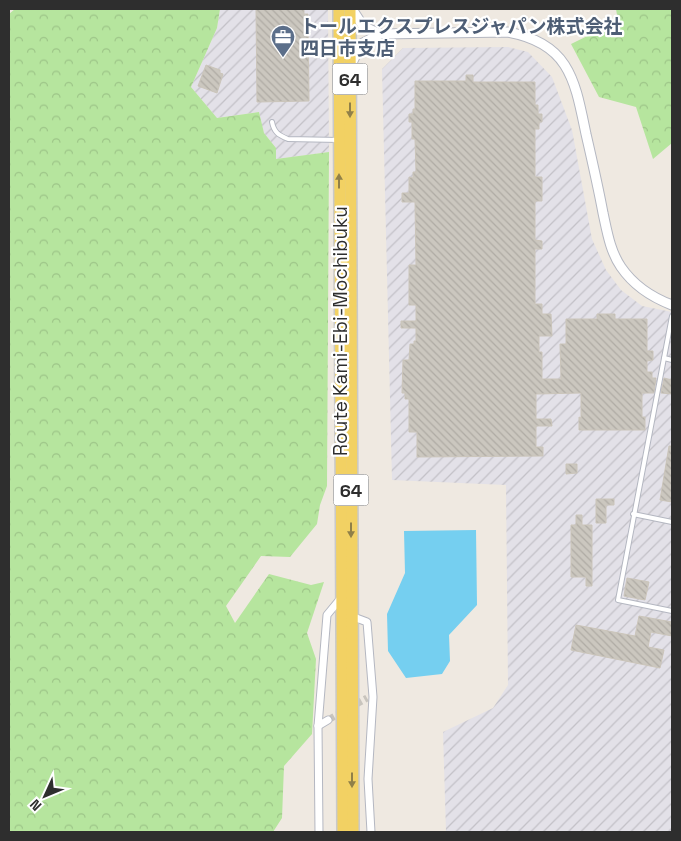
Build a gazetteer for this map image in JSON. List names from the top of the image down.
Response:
{
  "streets": {
    "main road": ["64", "Route Kami-Ebi-Mochibuku"]
  },
  "places": {
    "office": ["トールエクスプレスジャパン株式会社 四日市支店"]
  },
  "north": "bottom left"
}
